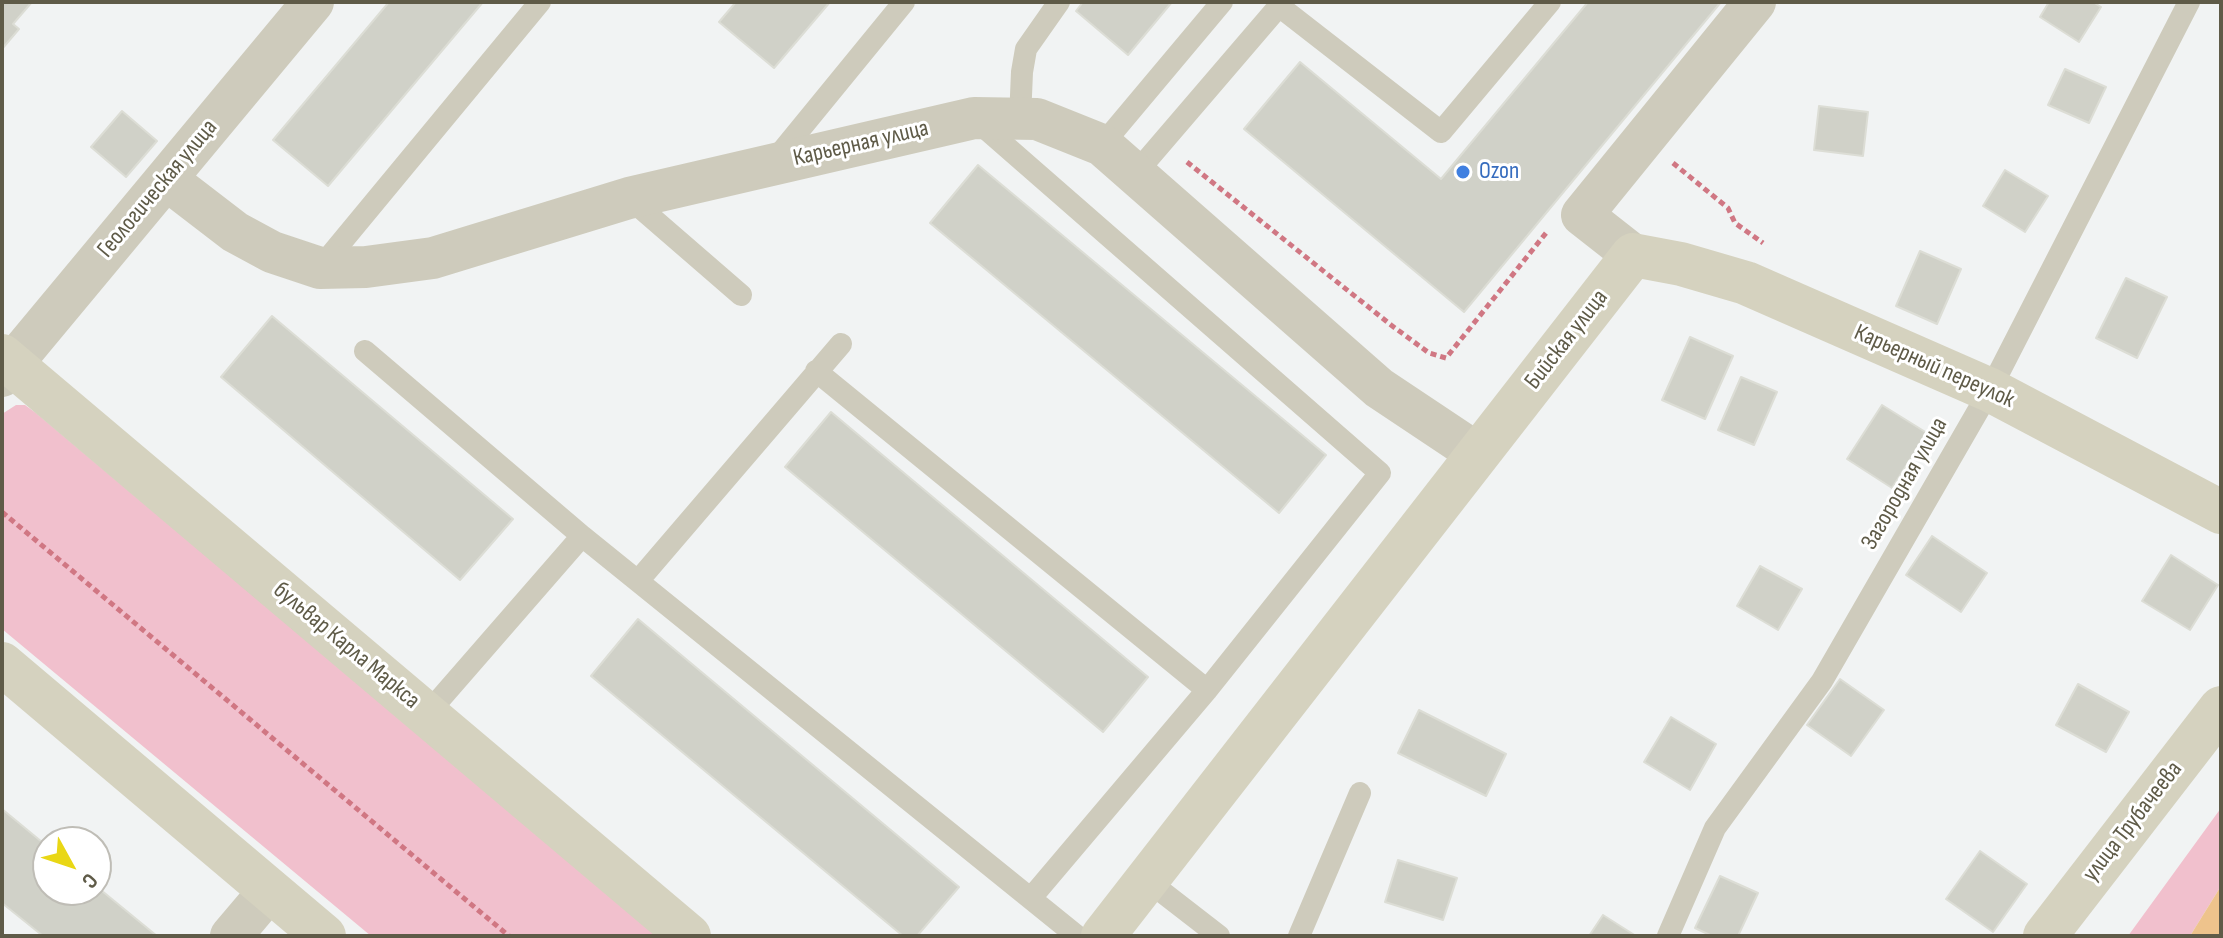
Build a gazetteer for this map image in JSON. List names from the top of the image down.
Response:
{
  "streets": {
    "street": [
      "Карьерная улица",
      "Геологическая улица",
      "Бийская улица",
      "Карьерный переулок",
      "бульвар Карла Маркса",
      "улица Трубачеева"
    ],
    "lane": ["Загородная улица"]
  },
  "crossings": [
    ["Карьерная улица", "Геологическая улица"],
    ["Карьерная улица", "Бийская улица"],
    ["Геологическая улица", "бульвар Карла Маркса"],
    ["Бийская улица", "Карьерный переулок"],
    ["Карьерный переулок", "Загородная улица"]
  ],
  "places": ["Ozon"],
  "north": "bottom right"
}
